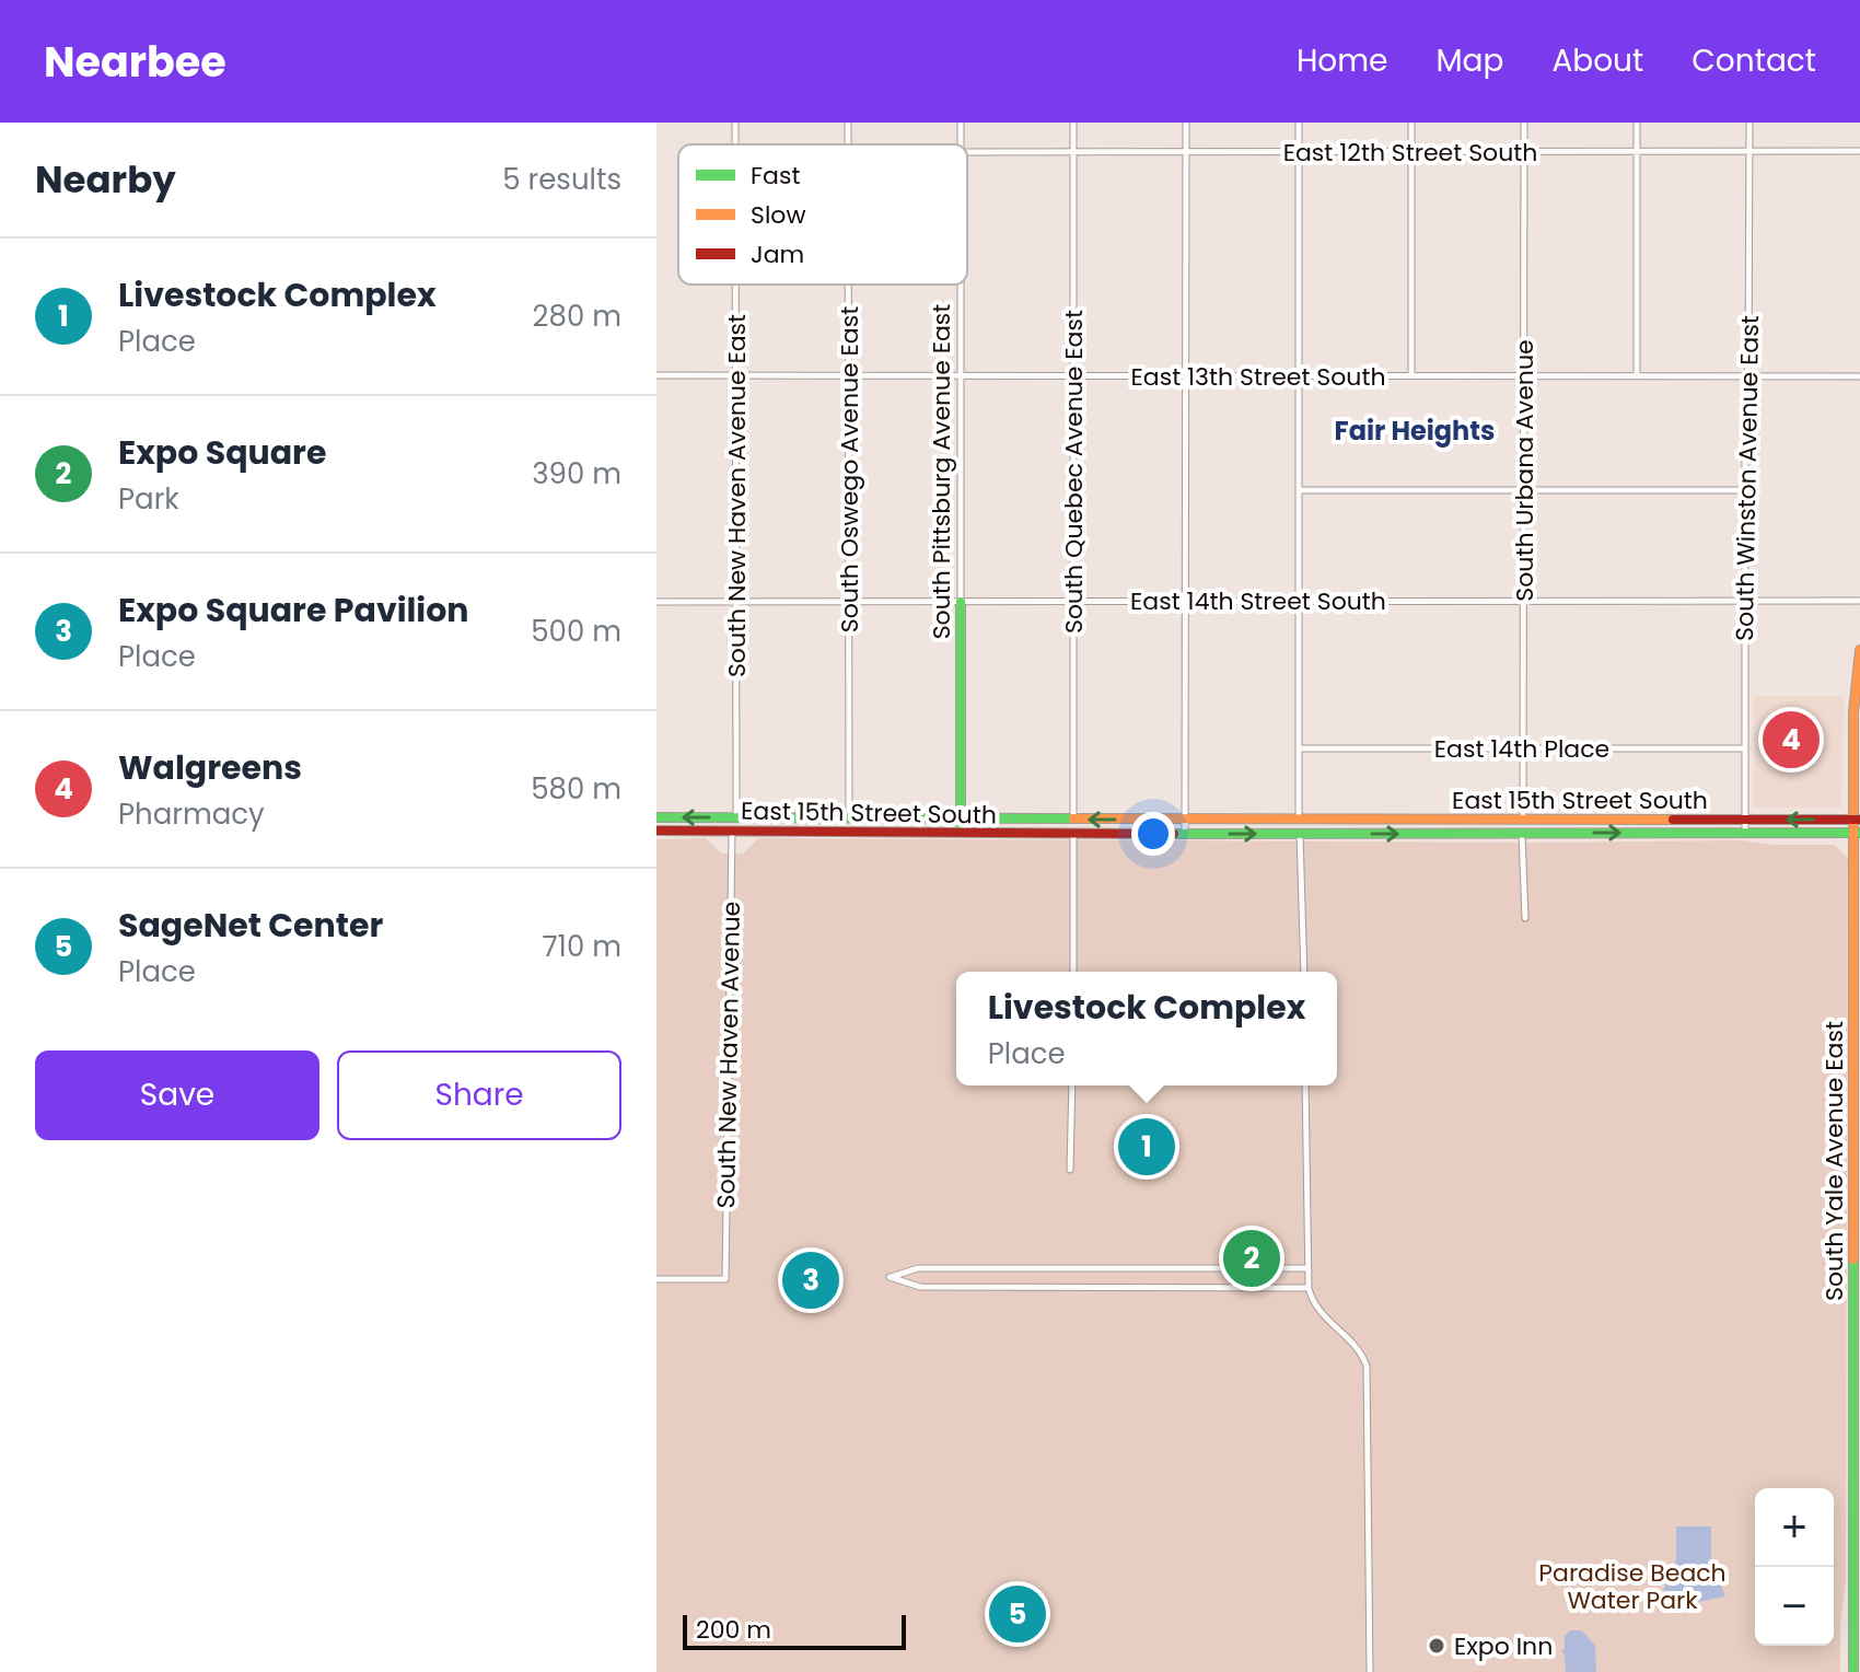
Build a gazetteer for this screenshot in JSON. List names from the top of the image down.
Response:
{
  "streets": {
    "main road": ["South Pittsburg Avenue East", "East 15th Street South", "South Yale Avenue East"],
    "street": [
      "East 12th Street South",
      "East 13th Street South",
      "South Oswego Avenue East",
      "South Urbana Avenue",
      "South Quebec Avenue East",
      "South Winston Avenue East",
      "South New Haven Avenue East",
      "East 14th Street South",
      "East 14th Place",
      "South New Haven Avenue"
    ]
  },
  "crossings": [
    ["East 12th Street South", "South Urbana Avenue"],
    ["East 12th Street South", "South Quebec Avenue East"],
    ["East 12th Street South", "South Winston Avenue East"],
    ["East 13th Street South", "South Oswego Avenue East"],
    ["East 13th Street South", "South Urbana Avenue"],
    ["East 13th Street South", "South Pittsburg Avenue East"],
    ["East 13th Street South", "South Quebec Avenue East"],
    ["East 13th Street South", "South Winston Avenue East"],
    ["East 13th Street South", "South New Haven Avenue East"],
    ["South Oswego Avenue East", "East 14th Street South"],
    ["South Oswego Avenue East", "East 15th Street South"],
    ["South Urbana Avenue", "East 14th Street South"],
    ["South Urbana Avenue", "East 14th Place"],
    ["South Urbana Avenue", "East 15th Street South"],
    ["South Pittsburg Avenue East", "East 14th Street South"],
    ["South Pittsburg Avenue East", "East 15th Street South"],
    ["South Quebec Avenue East", "East 14th Street South"],
    ["South Quebec Avenue East", "East 15th Street South"],
    ["South Winston Avenue East", "East 14th Street South"],
    ["South Winston Avenue East", "East 14th Place"],
    ["South Winston Avenue East", "East 15th Street South"],
    ["South New Haven Avenue East", "East 14th Street South"],
    ["South New Haven Avenue East", "East 15th Street South"],
    ["East 15th Street South", "South New Haven Avenue"],
    ["East 15th Street South", "South Yale Avenue East"]
  ],
  "districts": ["Fair Heights"],
  "parks": ["Paradise Beach Water Park"],
  "places": ["Expo Inn"],
  "legend": ["Fast", "Slow", "Jam"],
  "scale_bar": "200 m",
  "page": {
    "header": "Nearbee",
    "nav": [
      "Home",
      "Map",
      "About",
      "Contact"
    ],
    "heading": ["Nearby", "5 results"],
    "list": [
      {
        "mark": "1",
        "name": "Livestock Complex",
        "note": "Place",
        "value": "280 m"
      },
      {
        "mark": "2",
        "name": "Expo Square",
        "note": "Park",
        "value": "390 m"
      },
      {
        "mark": "3",
        "name": "Expo Square Pavilion",
        "note": "Place",
        "value": "500 m"
      },
      {
        "mark": "4",
        "name": "Walgreens",
        "note": "Pharmacy",
        "value": "580 m"
      },
      {
        "mark": "5",
        "name": "SageNet Center",
        "note": "Place",
        "value": "710 m"
      }
    ],
    "pins": [
      "4",
      "1",
      "2",
      "3",
      "5"
    ],
    "popup": ["Livestock Complex", "Place"],
    "buttons": ["Save", "Share"],
    "map_buttons": ["+", "−"],
    "scale": "200 m"
  }
}
